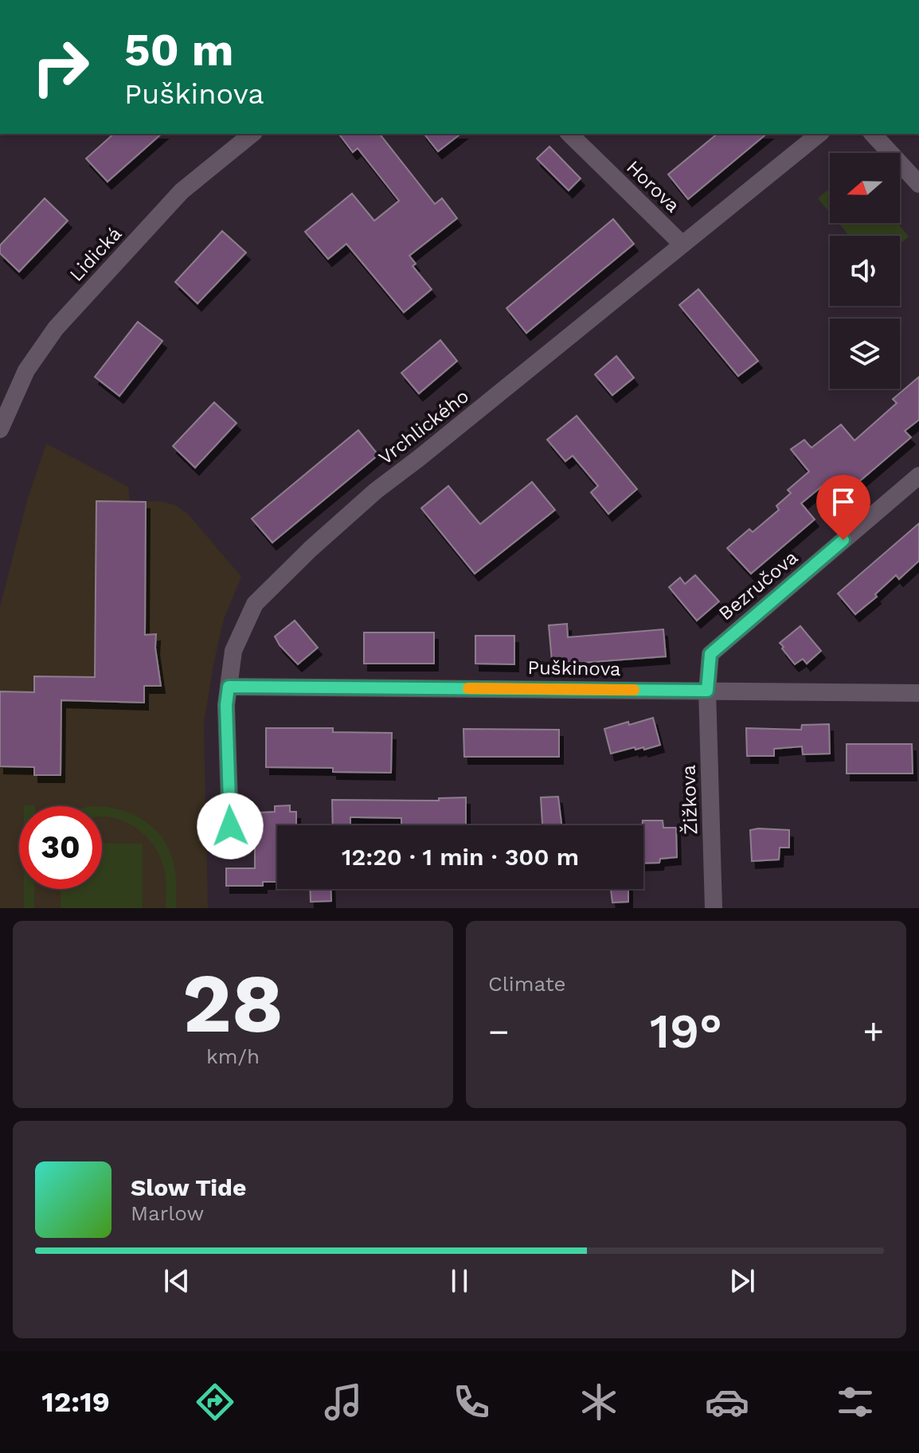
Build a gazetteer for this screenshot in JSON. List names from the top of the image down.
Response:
{
  "streets": {
    "street": [
      "Horova",
      "Lidická",
      "Vrchlického",
      "Bezručova",
      "Puškinova",
      "Žižkova"
    ]
  },
  "crossings": [
    ["Horova", "Vrchlického"],
    ["Vrchlického", "Puškinova"],
    ["Bezručova", "Puškinova"],
    ["Bezručova", "Žižkova"],
    ["Puškinova", "Žižkova"]
  ],
  "north": "left",
  "page": {
    "turn": ["50 m", "Puškinova"],
    "limit": "30",
    "trip": "12:20 · 1 min · 300 m",
    "tile": [
      ["28", "km/h"],
      "Climate"
    ],
    "heat": ["−", "19°", "+"],
    "song": ["Slow Tide", "Marlow"],
    "tabs": "12:19"
  }
}
